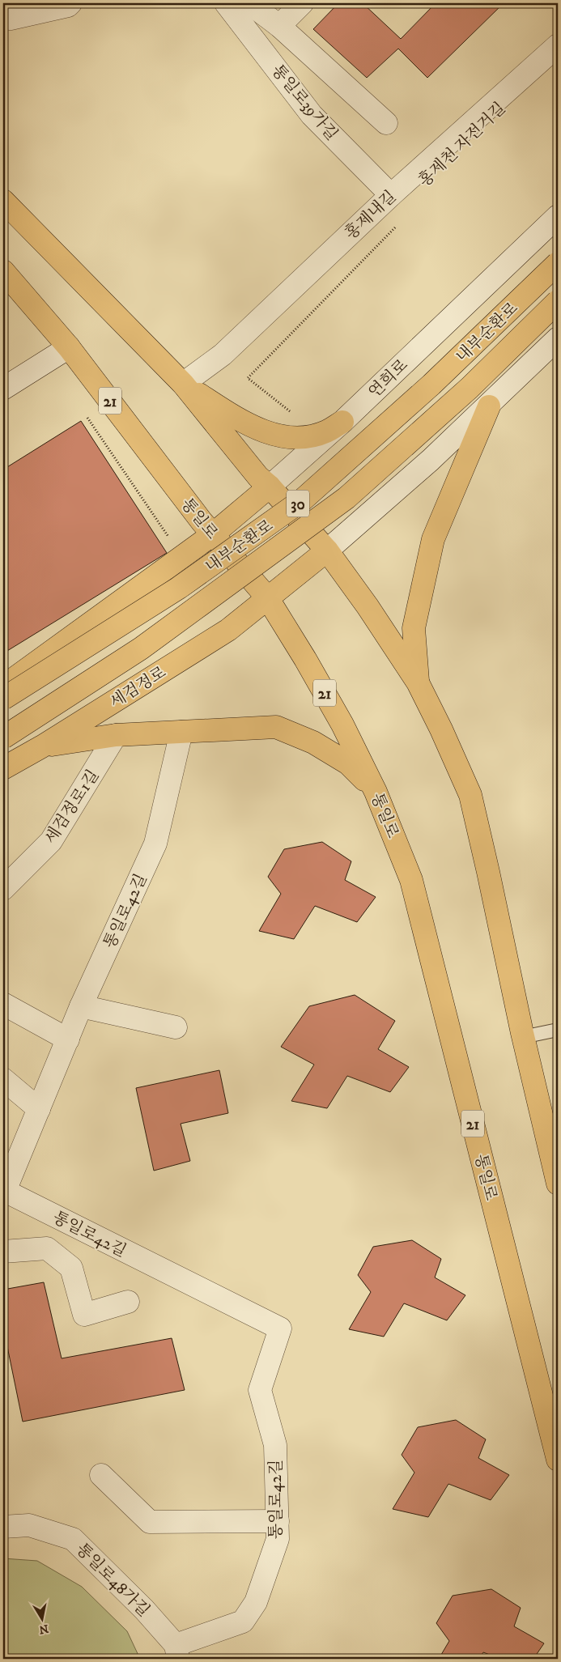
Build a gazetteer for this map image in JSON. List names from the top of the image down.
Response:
{
  "streets": {
    "main road": [
      "내부순환로",
      "연희로",
      "21",
      "30",
      "통일로",
      "세검정로"
    ],
    "street": [
      "통일로39가길",
      "홍제내길",
      "세검정로1길",
      "통일로42길",
      "통일로48가길"
    ]
  },
  "crossings": [
    ["통일로39가길", "홍제내길"],
    ["연희로", "통일로"],
    ["통일로", "세검정로"],
    ["통일로42길", "통일로48가길"]
  ],
  "north": "bottom"
}
